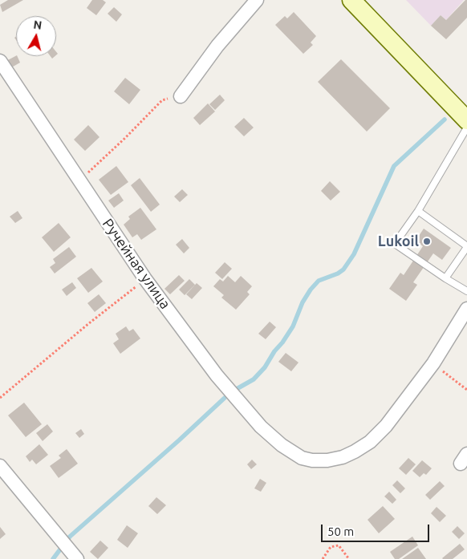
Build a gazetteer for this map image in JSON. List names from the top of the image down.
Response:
{
  "streets": {
    "street": ["Ручейная улица"]
  },
  "places": ["Lukoil"],
  "scale_bar": "50 m",
  "north": "top"
}
